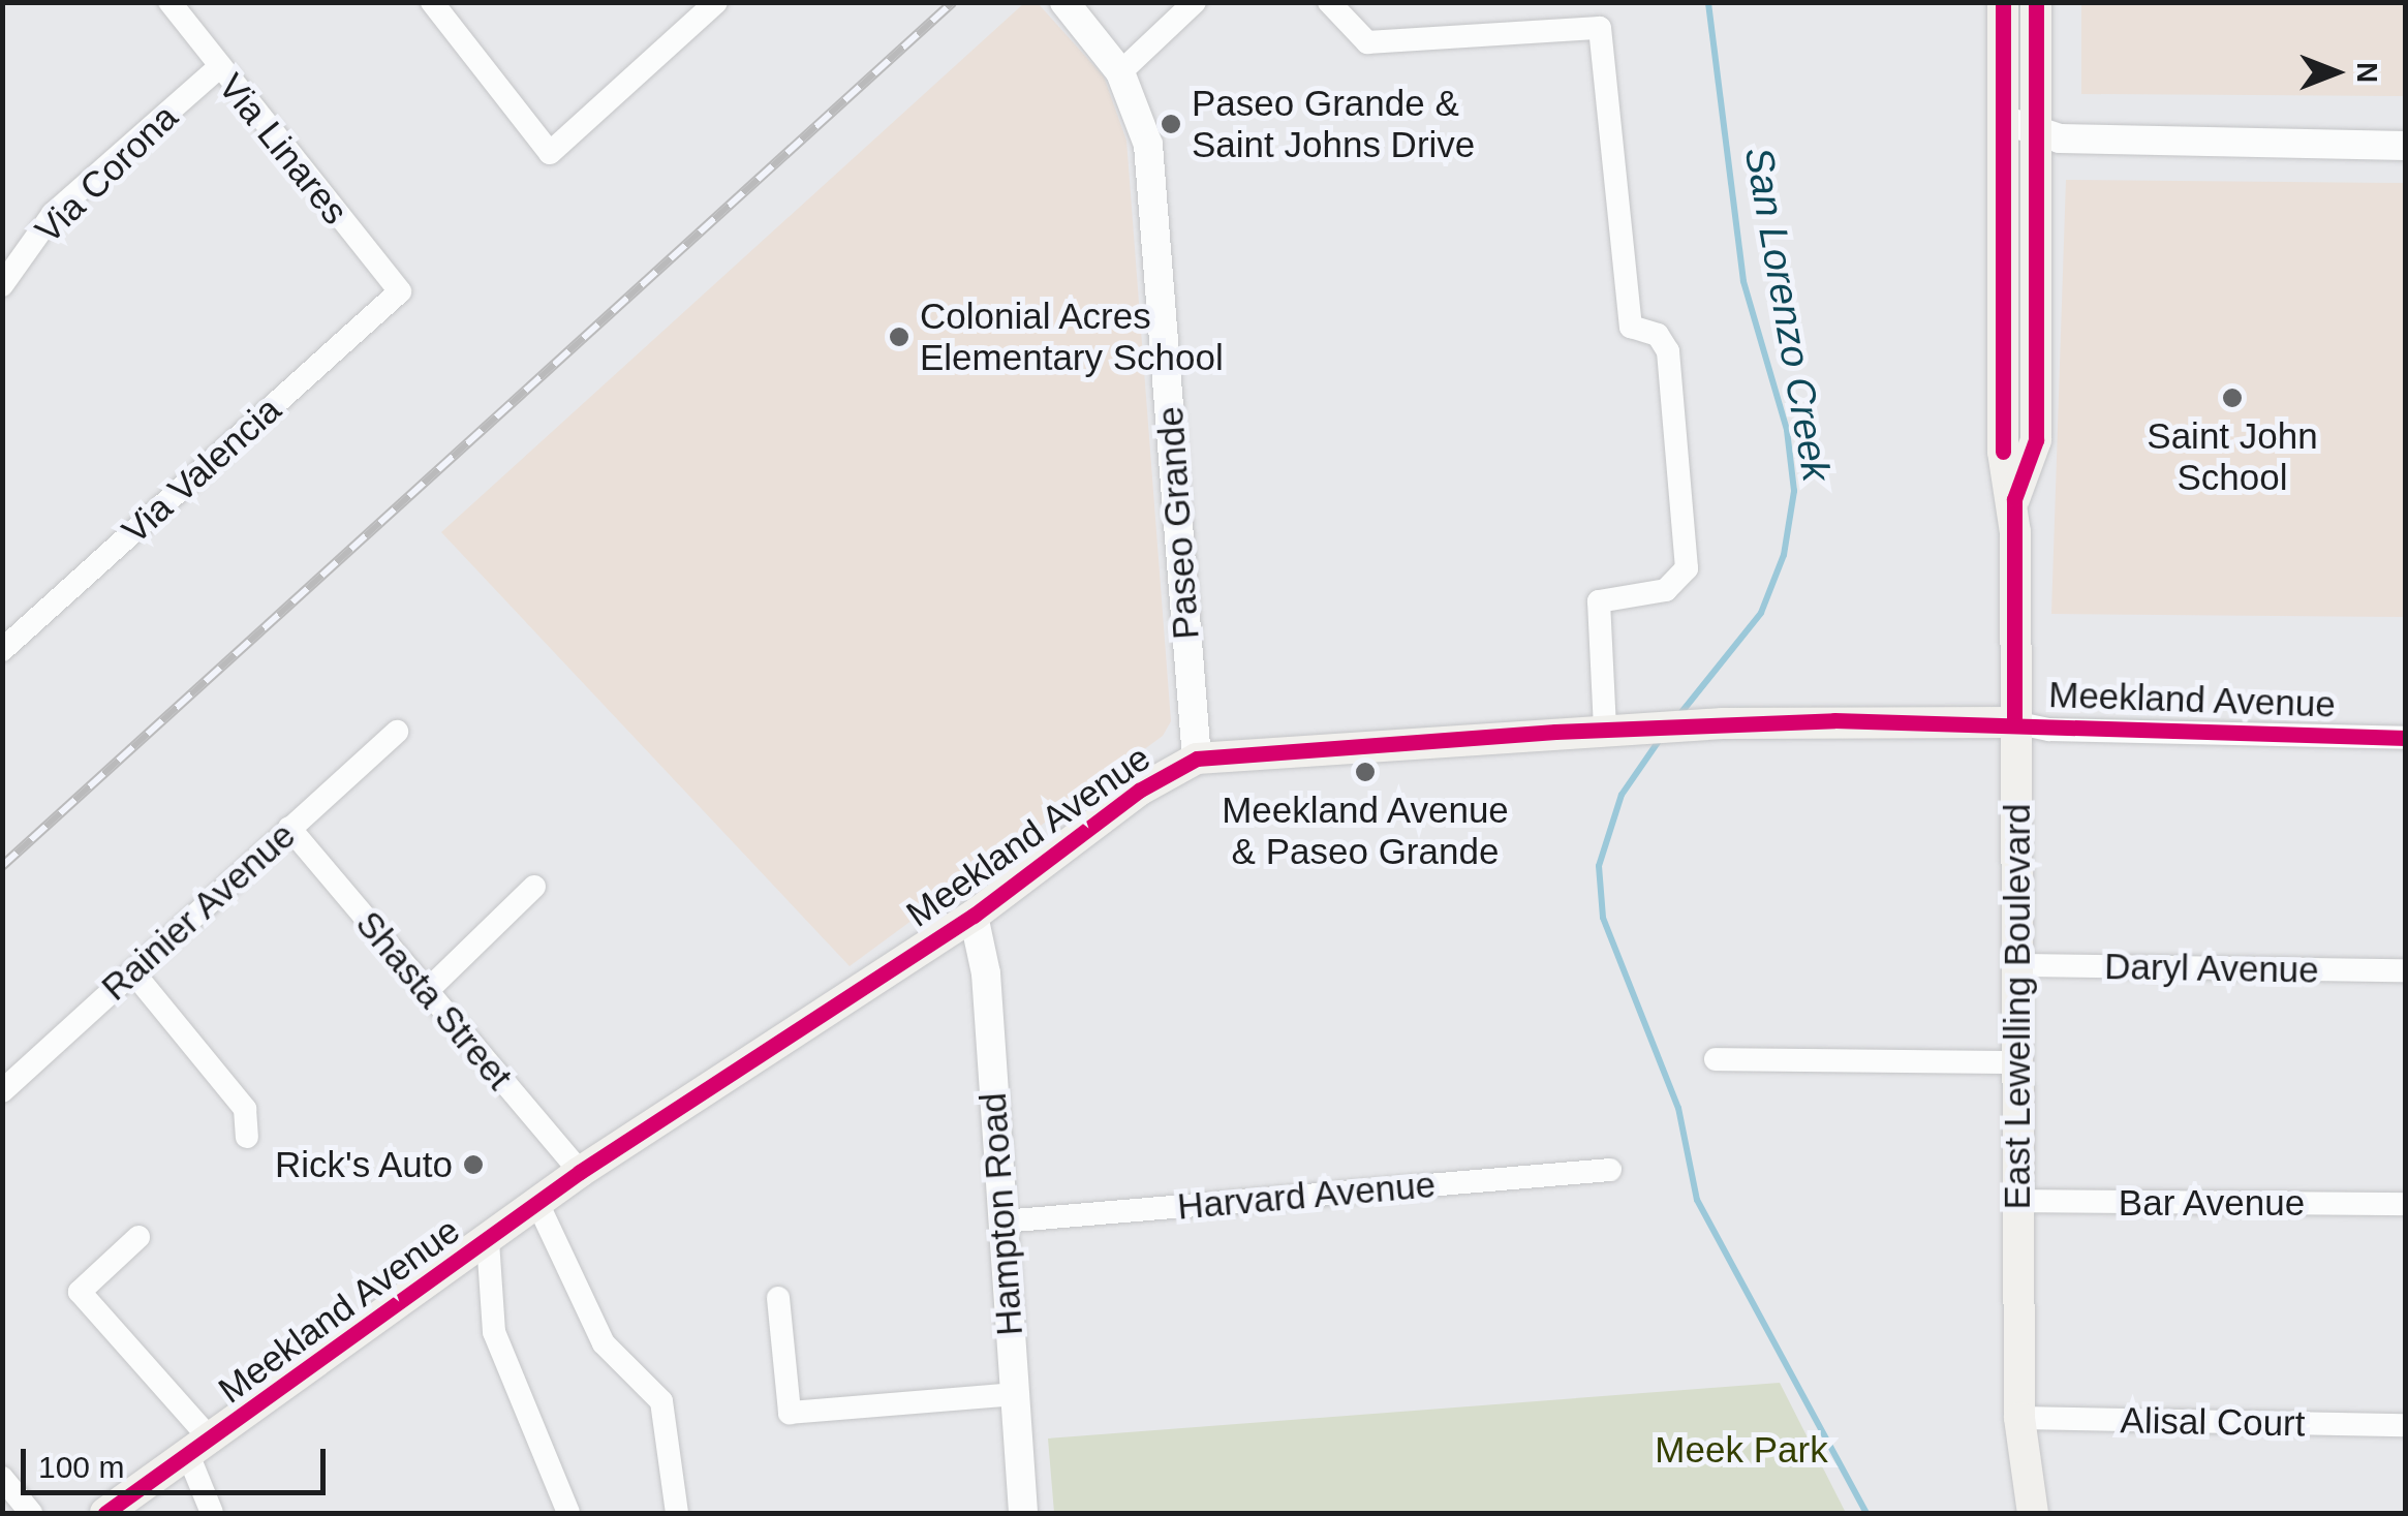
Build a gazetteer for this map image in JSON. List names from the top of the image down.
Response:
{
  "streets": {
    "main road": ["Meekland Avenue", "East Lewelling Boulevard"],
    "street": [
      "Via Linares",
      "Via Corona",
      "Via Valencia",
      "Paseo Grande",
      "Rainier Avenue",
      "Daryl Avenue",
      "Shasta Street",
      "Harvard Avenue",
      "Bar Avenue",
      "Hampton Road",
      "Alisal Court"
    ]
  },
  "crossings": [
    ["Via Linares", "Via Corona"],
    ["Via Linares", "Via Valencia"],
    ["Paseo Grande", "Meekland Avenue"],
    ["Meekland Avenue", "Shasta Street"],
    ["Meekland Avenue", "East Lewelling Boulevard"],
    ["Meekland Avenue", "Hampton Road"],
    ["Rainier Avenue", "Shasta Street"],
    ["Daryl Avenue", "East Lewelling Boulevard"],
    ["East Lewelling Boulevard", "Bar Avenue"],
    ["East Lewelling Boulevard", "Alisal Court"],
    ["Harvard Avenue", "Hampton Road"]
  ],
  "water": ["San Lorenzo Creek"],
  "parks": ["Meek Park"],
  "places": [
    "Paseo Grande & Saint Johns Drive",
    "Colonial Acres Elementary School",
    "Saint John School",
    "Meekland Avenue & Paseo Grande",
    "Rick's Auto"
  ],
  "scale_bar": "100 m",
  "north": "right"
}
